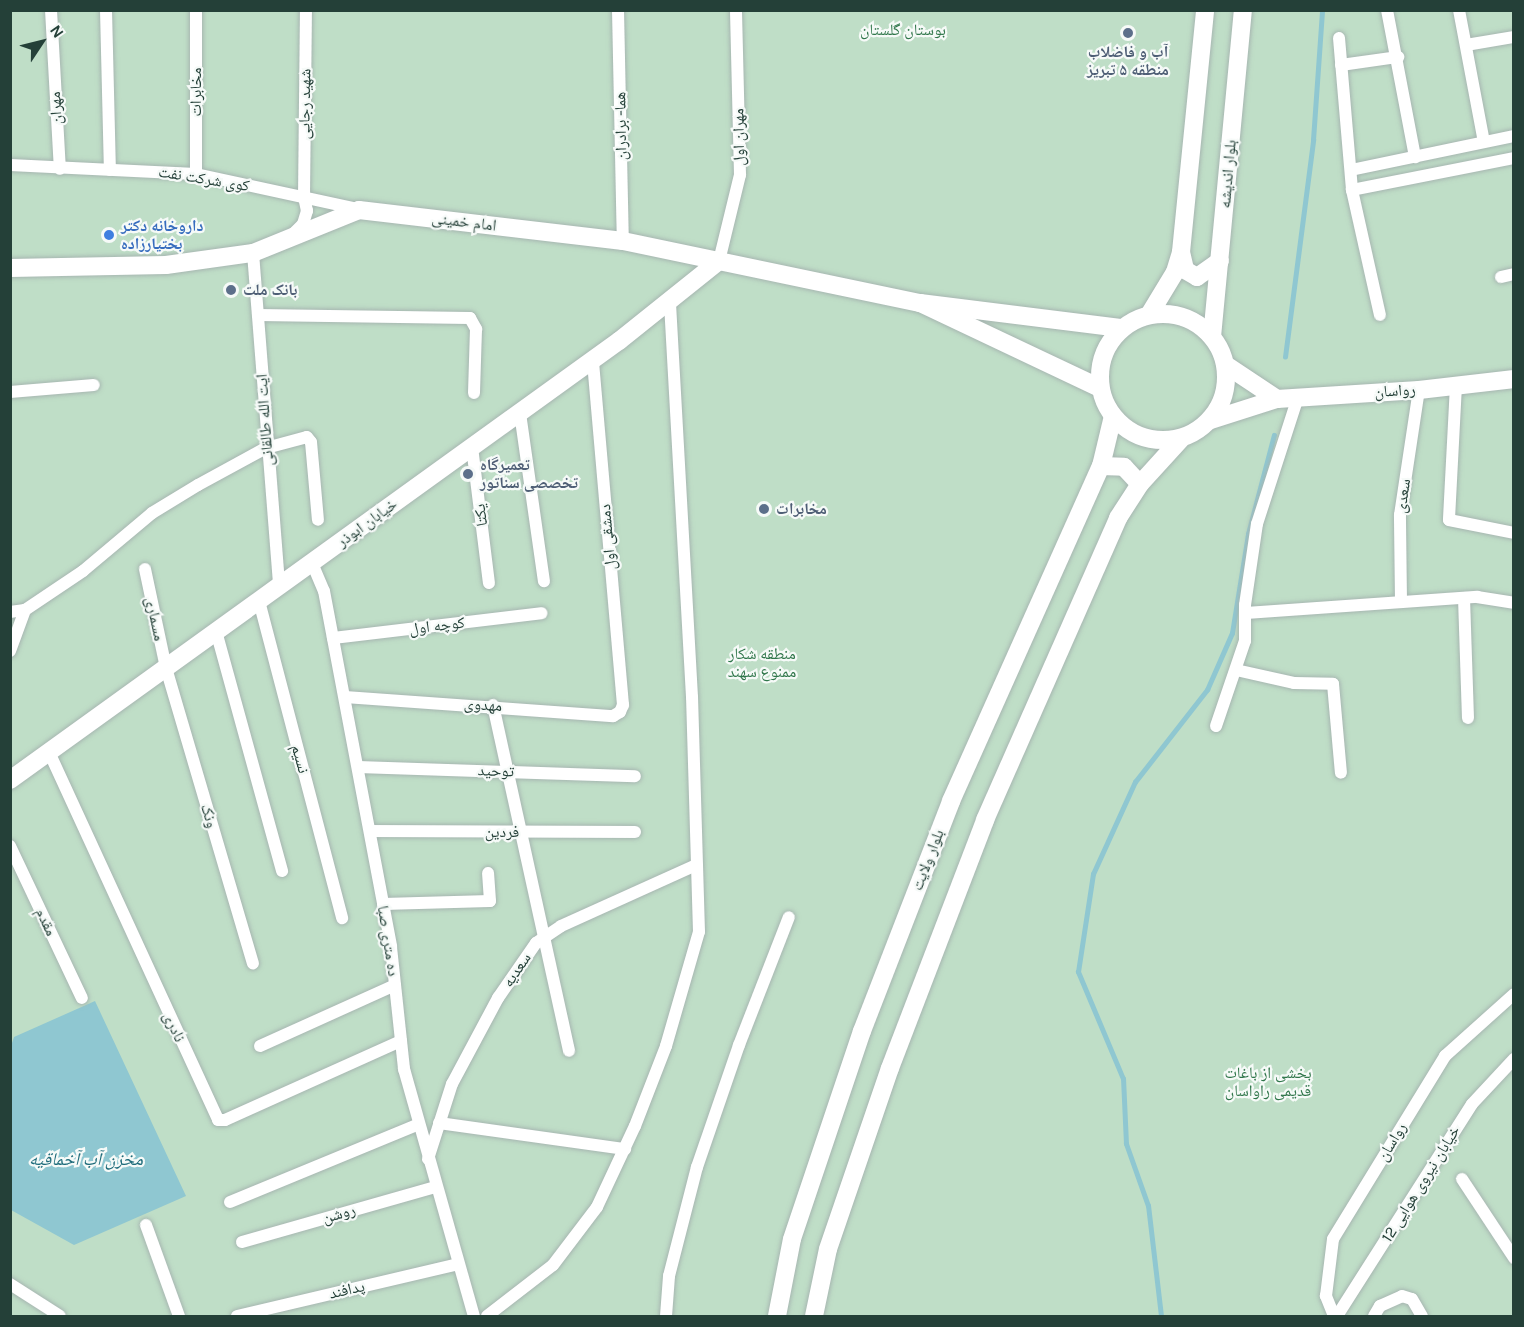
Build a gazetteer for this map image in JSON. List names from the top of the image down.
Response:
{
  "streets": {
    "main road": [
      "بلوار اندیشه",
      "امام خمینی",
      "رواسان",
      "خیابان ابوذر",
      "بلوار ولایت"
    ],
    "street": [
      "مخابرات",
      "شهید رجایی",
      "مهران",
      "هما- برادران",
      "مهران اول",
      "کوی شرکت نفت",
      "ایت الله طالقانی",
      "سعدی",
      "یکتا",
      "دمشقی اول",
      "مسماری",
      "کوچه اول",
      "مهدوی",
      "نسیم",
      "توحید",
      "ونک",
      "فردین",
      "مقدم",
      "ده متری صبا",
      "سعدیه",
      "نادری",
      "خیابان نیروی هوایی 12",
      "روشن",
      "پدافند"
    ]
  },
  "crossings": [
    ["مخابرات", "کوی شرکت نفت"],
    ["شهید رجایی", "کوی شرکت نفت"],
    ["شهید رجایی", "امام خمینی"],
    ["مهران", "کوی شرکت نفت"],
    ["هما- برادران", "امام خمینی"],
    ["مهران اول", "امام خمینی"],
    ["مهران اول", "خیابان ابوذر"],
    ["بلوار اندیشه", "رواسان"],
    ["بلوار اندیشه", "بلوار ولایت"],
    ["کوی شرکت نفت", "امام خمینی"],
    ["امام خمینی", "ایت الله طالقانی"],
    ["امام خمینی", "خیابان ابوذر"],
    ["رواسان", "سعدی"],
    ["رواسان", "بلوار ولایت"],
    ["رواسان", "خیابان نیروی هوایی 12"],
    ["ایت الله طالقانی", "خیابان ابوذر"],
    ["یکتا", "خیابان ابوذر"],
    ["خیابان ابوذر", "دمشقی اول"],
    ["خیابان ابوذر", "مسماری"],
    ["خیابان ابوذر", "نسیم"],
    ["خیابان ابوذر", "ونک"],
    ["خیابان ابوذر", "ده متری صبا"],
    ["خیابان ابوذر", "نادری"],
    ["دمشقی اول", "مهدوی"],
    ["مسماری", "ونک"],
    ["کوچه اول", "ده متری صبا"],
    ["مهدوی", "ده متری صبا"],
    ["توحید", "ده متری صبا"],
    ["فردین", "ده متری صبا"],
    ["ده متری صبا", "سعدیه"],
    ["ده متری صبا", "نادری"],
    ["ده متری صبا", "روشن"],
    ["ده متری صبا", "پدافند"]
  ],
  "water": ["مخزن آب آخماقیه"],
  "parks": ["بوستان گلستان", "منطقه شکار ممنوع سهند", "بخشی از باغات قدیمی راواسان"],
  "places": [
    "آب و فاضلاب منطقه ۵ تبریز",
    "داروخانه دکتر بختیارزاده",
    "بانک ملت",
    "تعمیرگاه تخصصی سناتور",
    "مخابرات"
  ],
  "north": "top right"
}
